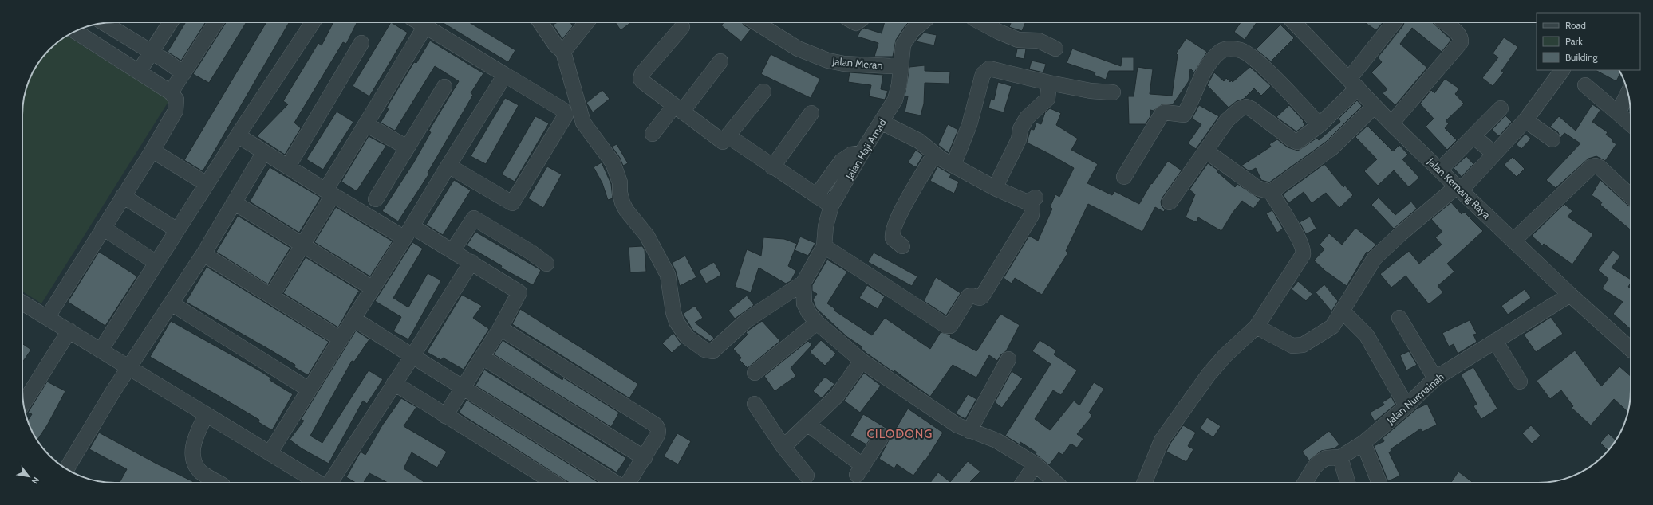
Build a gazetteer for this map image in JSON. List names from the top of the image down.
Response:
{
  "streets": {
    "street": [
      "Jalan Meran",
      "Jalan Haji Amad",
      "Jalan Kemang Raya",
      "Jalan Nurmainah"
    ]
  },
  "crossings": [
    ["Jalan Meran", "Jalan Haji Amad"],
    ["Jalan Kemang Raya", "Jalan Nurmainah"]
  ],
  "districts": ["CILODONG"],
  "legend": ["Road", "Park", "Building"],
  "north": "bottom right"
}
